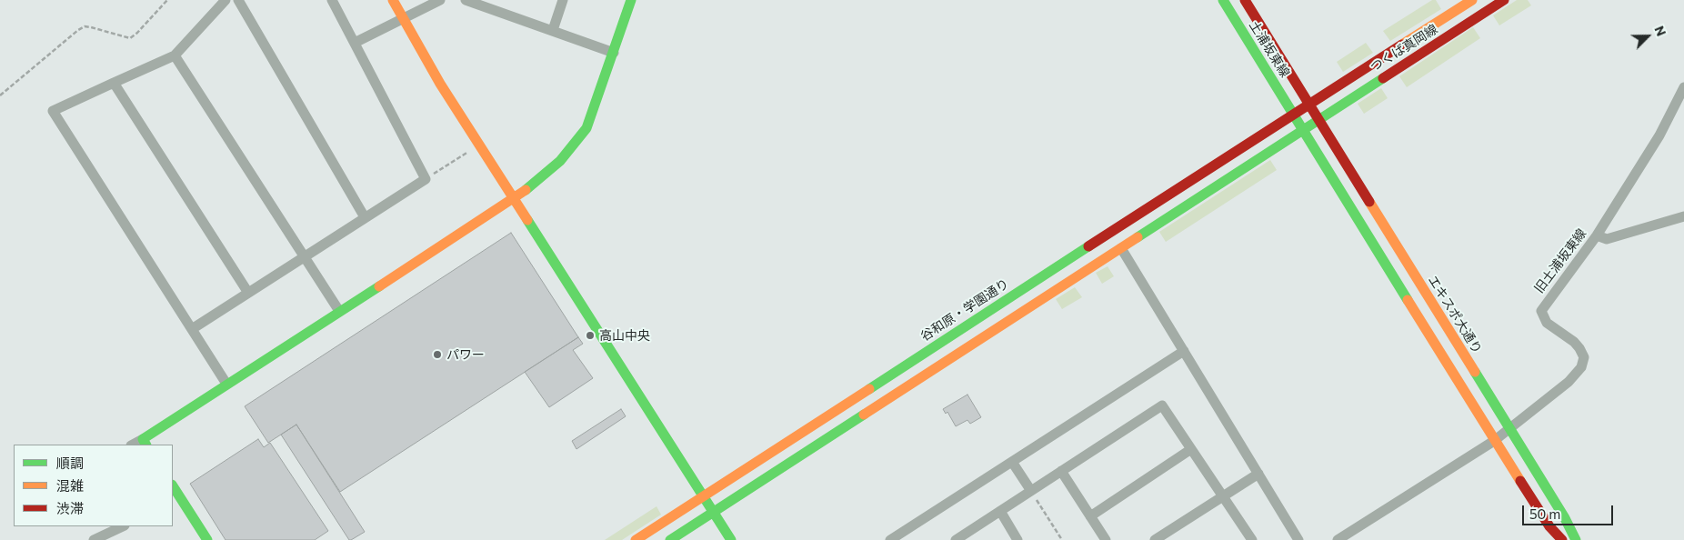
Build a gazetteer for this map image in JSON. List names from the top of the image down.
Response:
{
  "streets": {
    "main road": [
      "つくば真岡線",
      "土浦坂東線",
      "谷和原・学園通り",
      "エキスポ大通り"
    ],
    "street": ["旧土浦坂東線"]
  },
  "crossings": [
    ["つくば真岡線", "土浦坂東線"],
    ["つくば真岡線", "谷和原・学園通り"],
    ["つくば真岡線", "エキスポ大通り"],
    ["土浦坂東線", "谷和原・学園通り"],
    ["土浦坂東線", "エキスポ大通り"],
    ["旧土浦坂東線", "エキスポ大通り"],
    ["谷和原・学園通り", "エキスポ大通り"]
  ],
  "places": ["高山中央", "パワー"],
  "legend": ["順調", "混雑", "渋滞"],
  "scale_bar": "50 m",
  "north": "top right"
}
